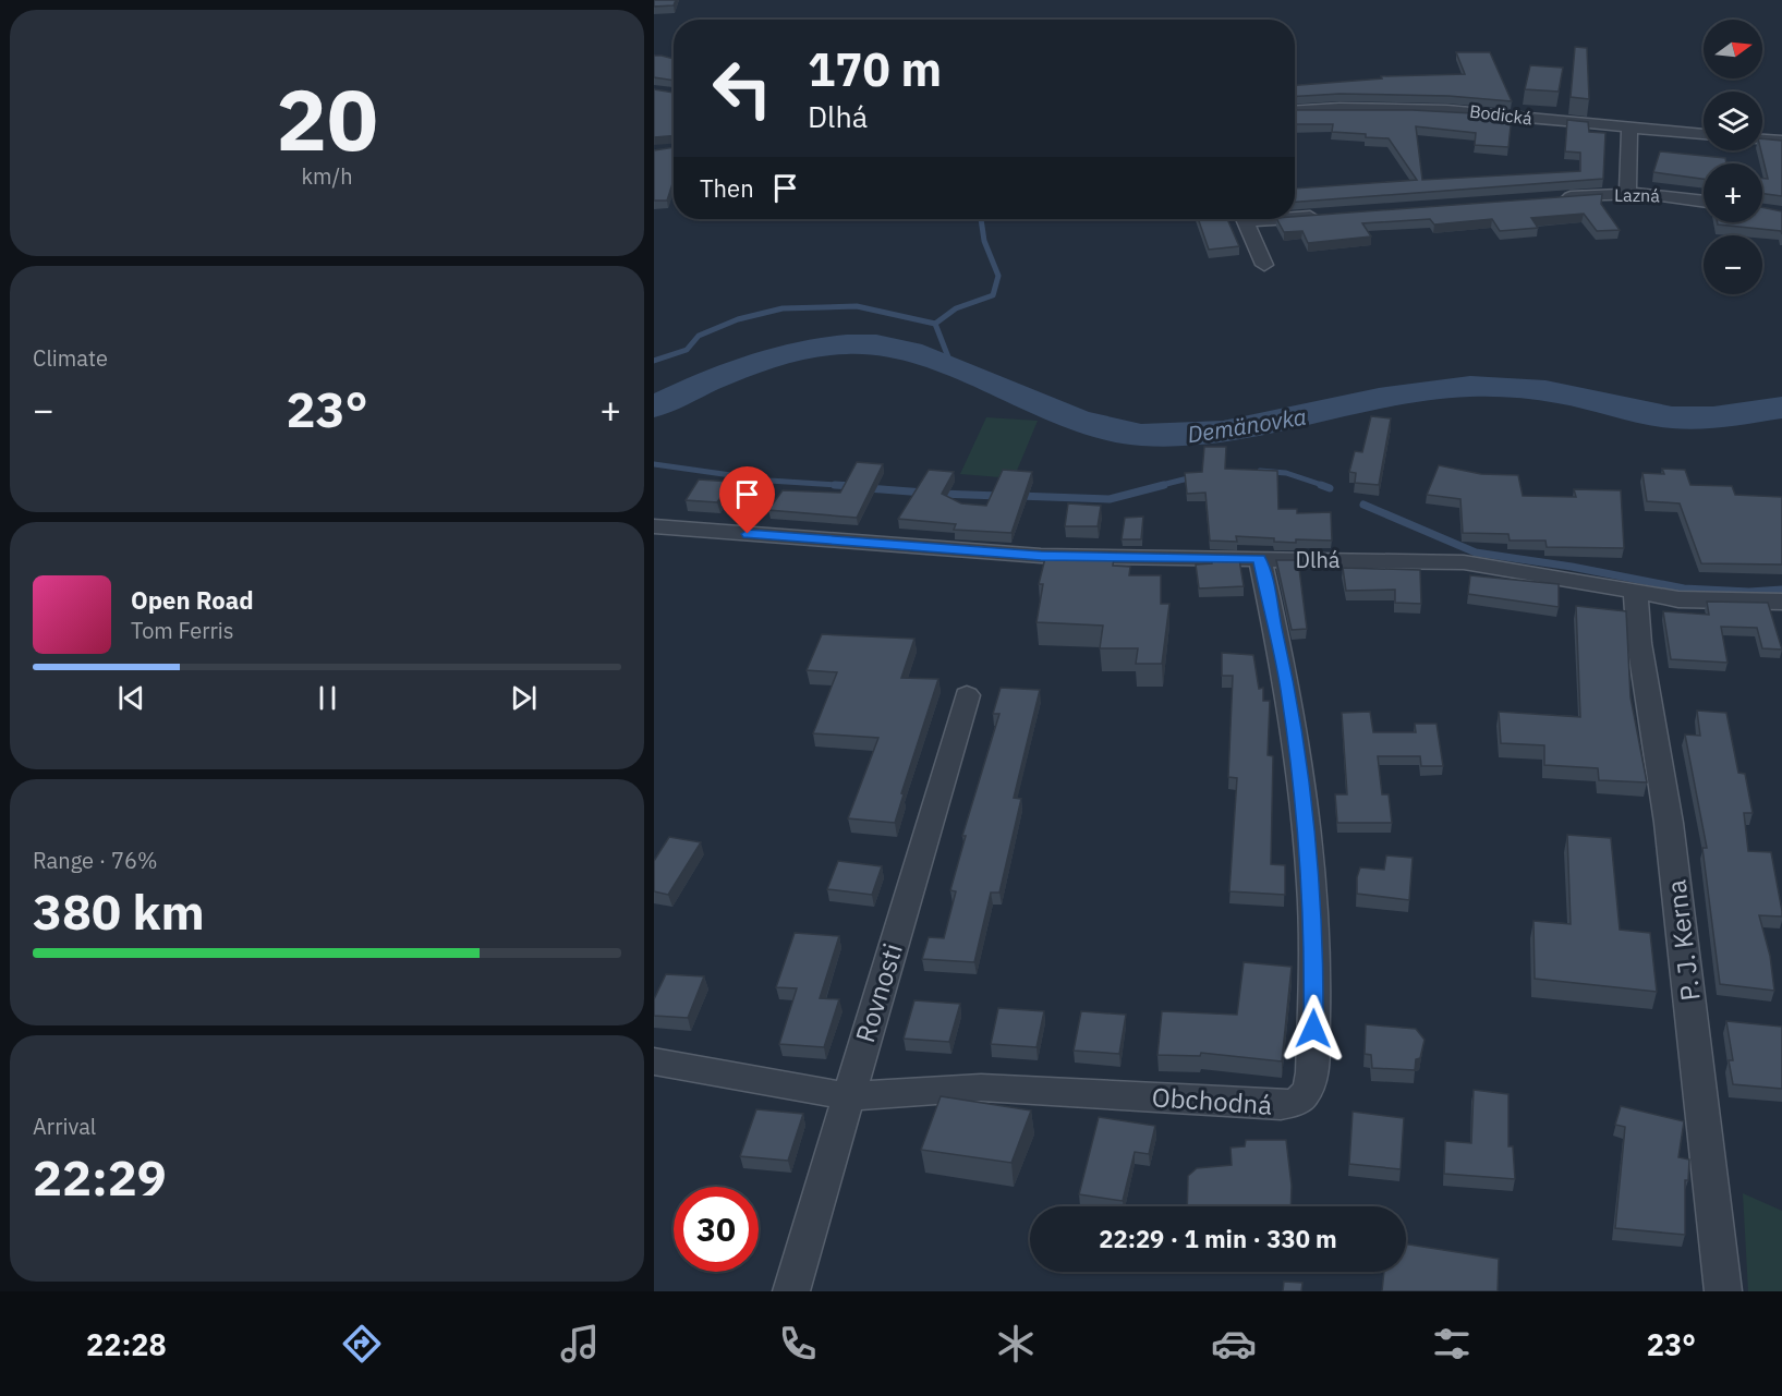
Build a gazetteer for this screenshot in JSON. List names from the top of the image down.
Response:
{
  "streets": {
    "street": [
      "Bodická",
      "Lazná",
      "Dlhá",
      "P. J. Kerna",
      "Rovnosti",
      "Obchodná"
    ]
  },
  "crossings": [
    ["Dlhá", "P. J. Kerna"],
    ["Dlhá", "Obchodná"],
    ["Rovnosti", "Obchodná"]
  ],
  "water": ["Demänovka"],
  "north": "right",
  "page": {
    "tile": [
      ["20", "km/h"],
      "Climate",
      ["Range · 76%", "380 km"],
      ["Arrival", "22:29"]
    ],
    "map_buttons": ["+", "−"],
    "turn": ["170 m", "Dlhá"],
    "then": "Then",
    "heat": ["−", "23°", "+"],
    "song": ["Open Road", "Tom Ferris"],
    "limit": "30",
    "trip": "22:29 · 1 min · 330 m",
    "tabs": ["22:28", "23°"]
  }
}
